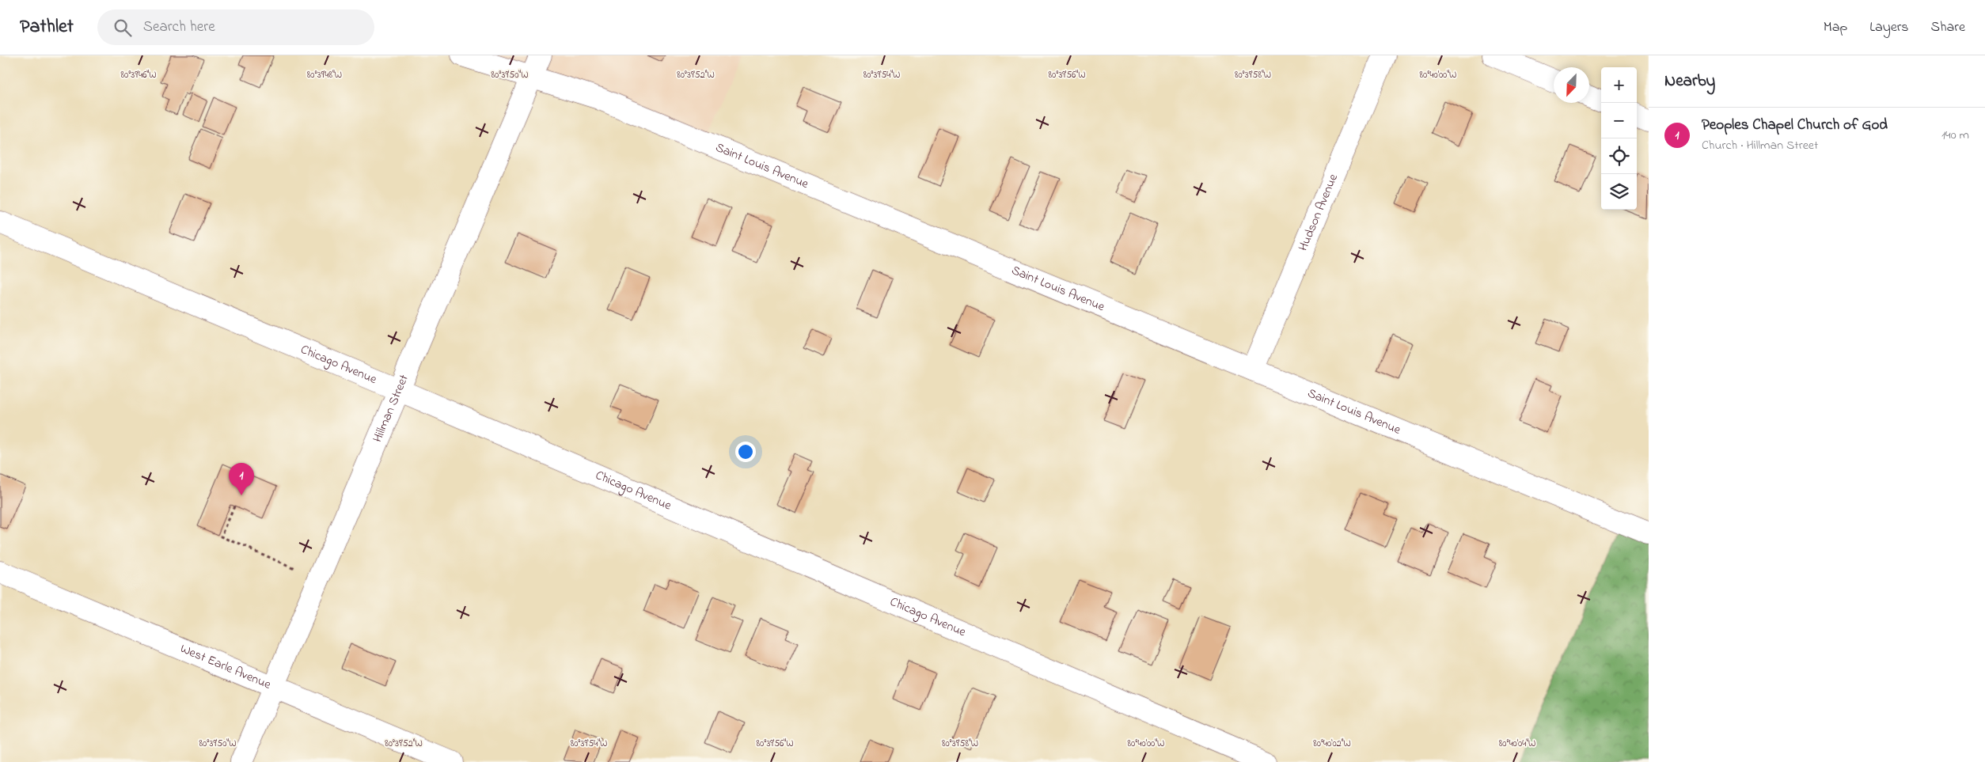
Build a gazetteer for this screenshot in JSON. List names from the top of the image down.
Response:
{
  "streets": {
    "street": [
      "Saint Louis Avenue",
      "Hudson Avenue",
      "Chicago Avenue",
      "Hillman Street",
      "West Earle Avenue"
    ]
  },
  "crossings": [
    ["Saint Louis Avenue", "Hudson Avenue"],
    ["Saint Louis Avenue", "Hillman Street"],
    ["Chicago Avenue", "Hillman Street"],
    ["Hillman Street", "West Earle Avenue"]
  ],
  "north": "bottom left",
  "page": {
    "header": "Pathlet",
    "search": "Search here",
    "nav": ["Map", "Layers", "Share"],
    "heading": "Nearby",
    "map_buttons": ["+", "−"],
    "list": [
      {
        "mark": "1",
        "name": "Peoples Chapel Church of God",
        "note": "Church · Hillman Street",
        "value": "140 m"
      }
    ],
    "pins": "1"
  },
  "coordinates": [
    "80°39'48\"W",
    "80°39'50\"W",
    "80°39'52\"W",
    "80°39'54\"W",
    "80°39'56\"W",
    "80°39'58\"W",
    "80°40'00\"W",
    "80°39'46\"W",
    "80°40'02\"W",
    "80°40'04\"W"
  ]
}
